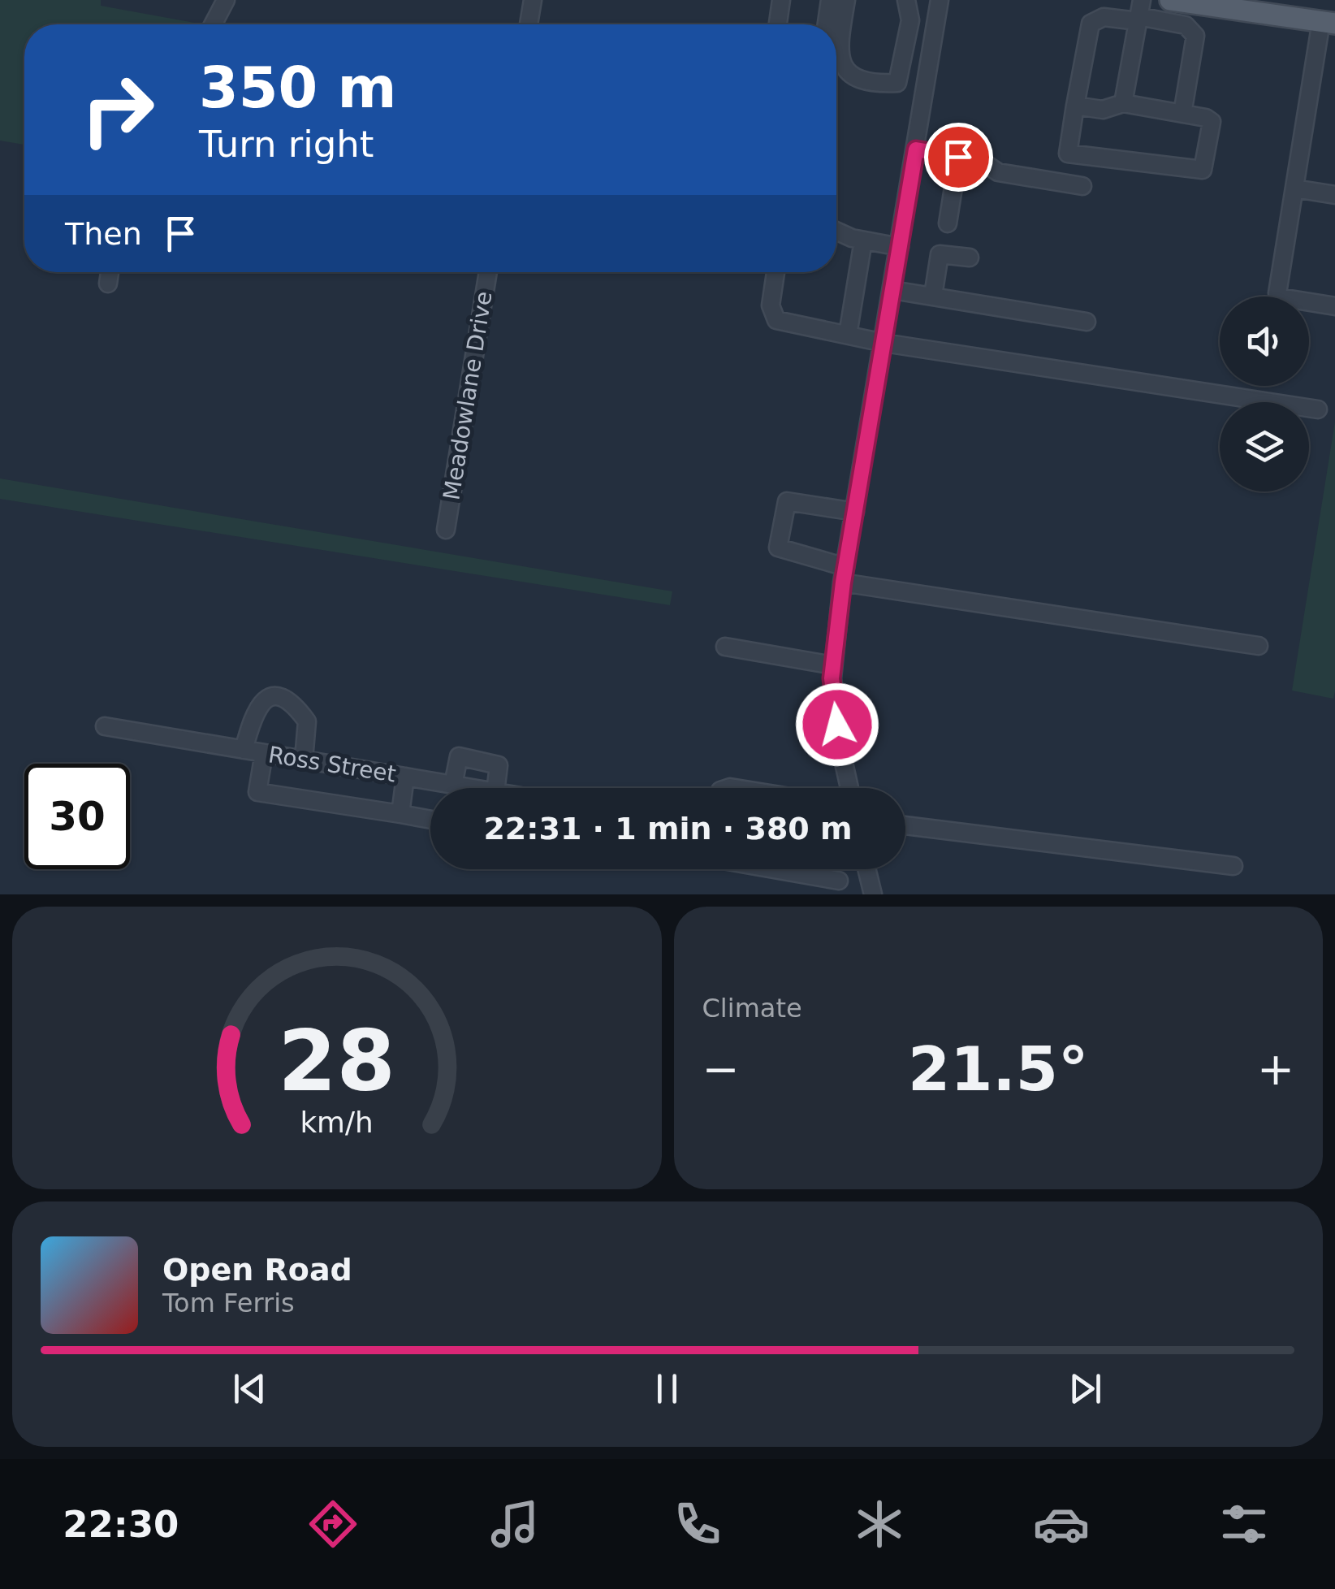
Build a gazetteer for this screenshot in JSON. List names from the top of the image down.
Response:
{
  "streets": {
    "street": ["Meadowlane Drive", "Ross Street"]
  },
  "page": {
    "turn": ["350 m", "Turn right"],
    "then": "Then",
    "limit": "30",
    "trip": "22:31 · 1 min · 380 m",
    "tile": "Climate",
    "heat": ["−", "21.5°", "+"],
    "song": ["Open Road", "Tom Ferris"],
    "tabs": "22:30",
    "gauge": ["28", "km/h"]
  }
}
